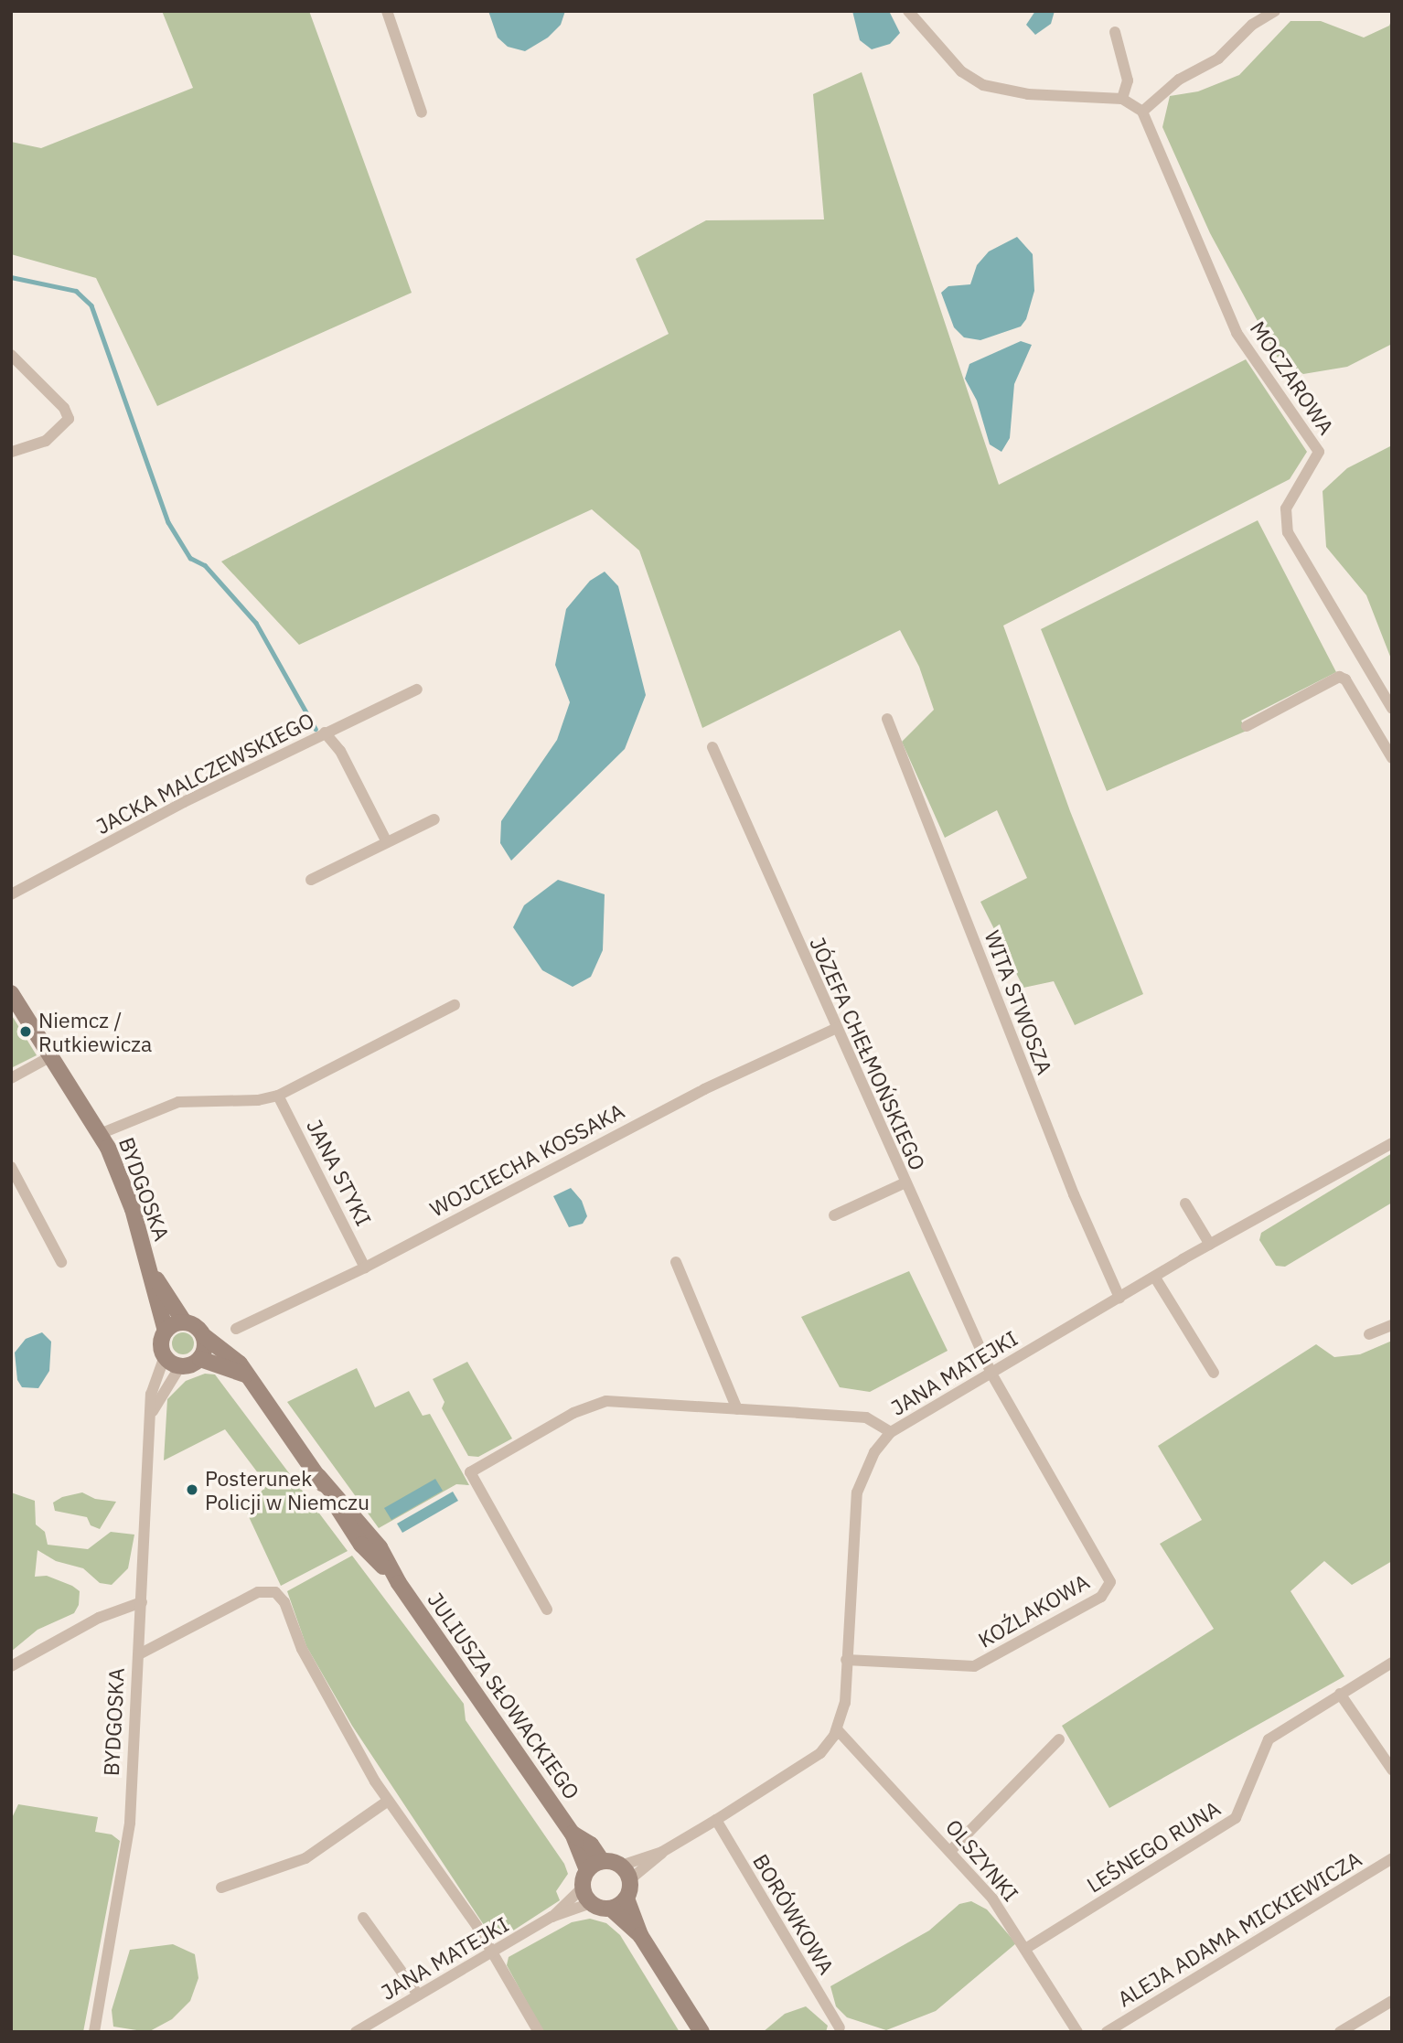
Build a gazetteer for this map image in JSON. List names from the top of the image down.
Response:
{
  "streets": {
    "street": [
      "MOCZAROWA",
      "JACKA MALCZEWSKIEGO",
      "WITA STWOSZA",
      "JÓZEFA CHEŁMOŃSKIEGO",
      "WOJCIECHA KOSSAKA",
      "JANA STYKI",
      "BYDGOSKA",
      "JANA MATEJKI",
      "KOŹLAKOWA",
      "JULIUSZA SŁOWACKIEGO",
      "LEŚNEGO RUNA",
      "OLSZYNKI",
      "BORÓWKOWA",
      "ALEJA ADAMA MICKIEWICZA"
    ]
  },
  "crossings": [
    ["WITA STWOSZA", "JANA MATEJKI"],
    ["JÓZEFA CHEŁMOŃSKIEGO", "WOJCIECHA KOSSAKA"],
    ["JÓZEFA CHEŁMOŃSKIEGO", "JANA MATEJKI"],
    ["JÓZEFA CHEŁMOŃSKIEGO", "KOŹLAKOWA"],
    ["WOJCIECHA KOSSAKA", "JANA STYKI"],
    ["BYDGOSKA", "JULIUSZA SŁOWACKIEGO"],
    ["JANA MATEJKI", "KOŹLAKOWA"],
    ["JANA MATEJKI", "JULIUSZA SŁOWACKIEGO"],
    ["JANA MATEJKI", "OLSZYNKI"],
    ["JANA MATEJKI", "BORÓWKOWA"],
    ["LEŚNEGO RUNA", "OLSZYNKI"]
  ],
  "places": ["Niemcz / Rutkiewicza", "Posterunek Policji w Niemczu"]
}
